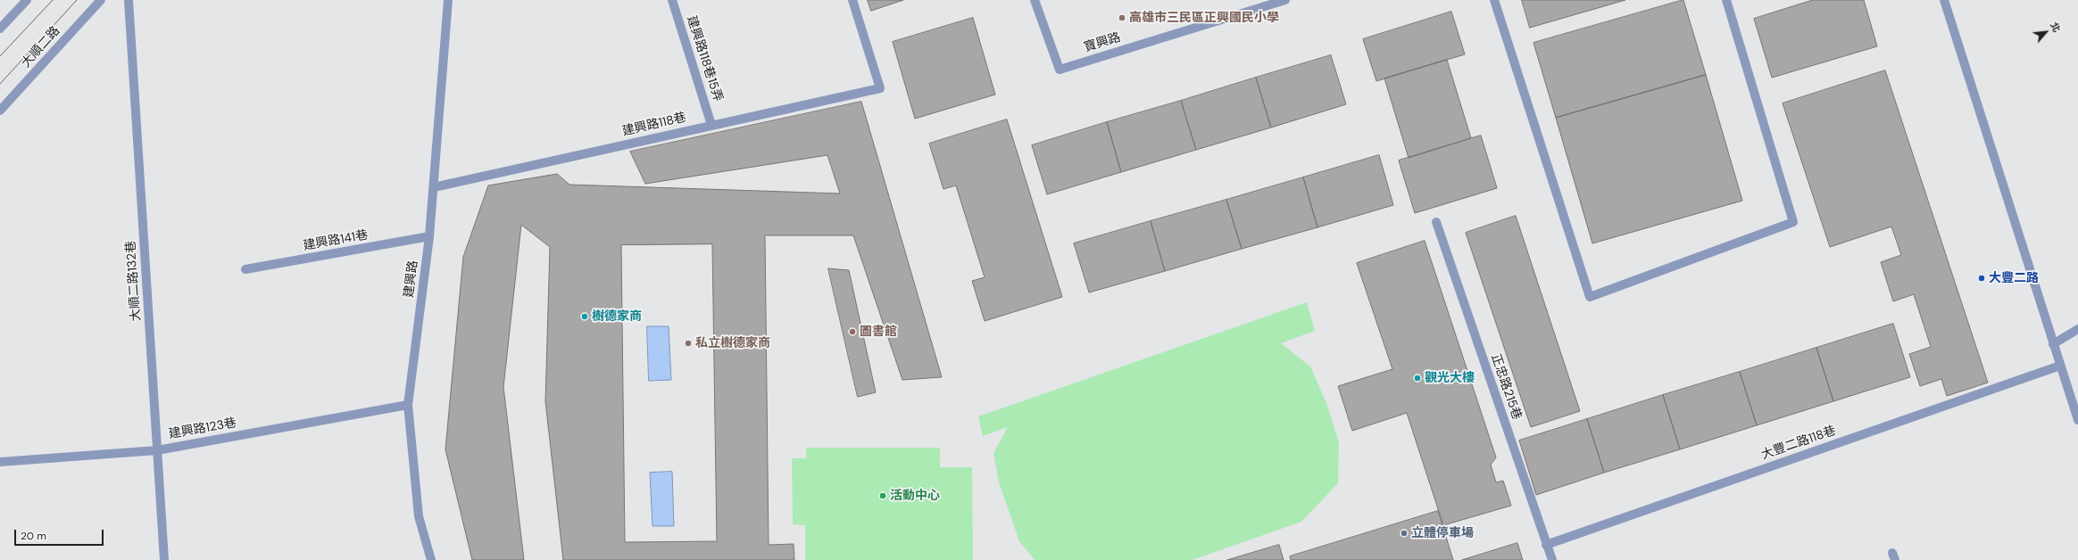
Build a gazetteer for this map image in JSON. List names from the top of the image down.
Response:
{
  "streets": {
    "street": [
      "寶興路",
      "大順二路",
      "建興路118巷15弄",
      "建興路118巷",
      "建興路141巷",
      "建興路",
      "大順二路132巷",
      "正忠路215巷",
      "建興路123巷",
      "大豐二路118巷"
    ]
  },
  "crossings": [
    ["建興路118巷15弄", "建興路118巷"],
    ["建興路118巷", "建興路"],
    ["建興路141巷", "建興路"],
    ["建興路", "建興路123巷"],
    ["大順二路132巷", "建興路123巷"],
    ["正忠路215巷", "大豐二路118巷"]
  ],
  "places": [
    "高雄市三民區正興國民小學",
    "大豐二路",
    "樹德家商",
    "圖書館",
    "私立樹德家商",
    "觀光大樓",
    "活動中心",
    "立體停車場"
  ],
  "scale_bar": "20 m",
  "north": "top right"
}
